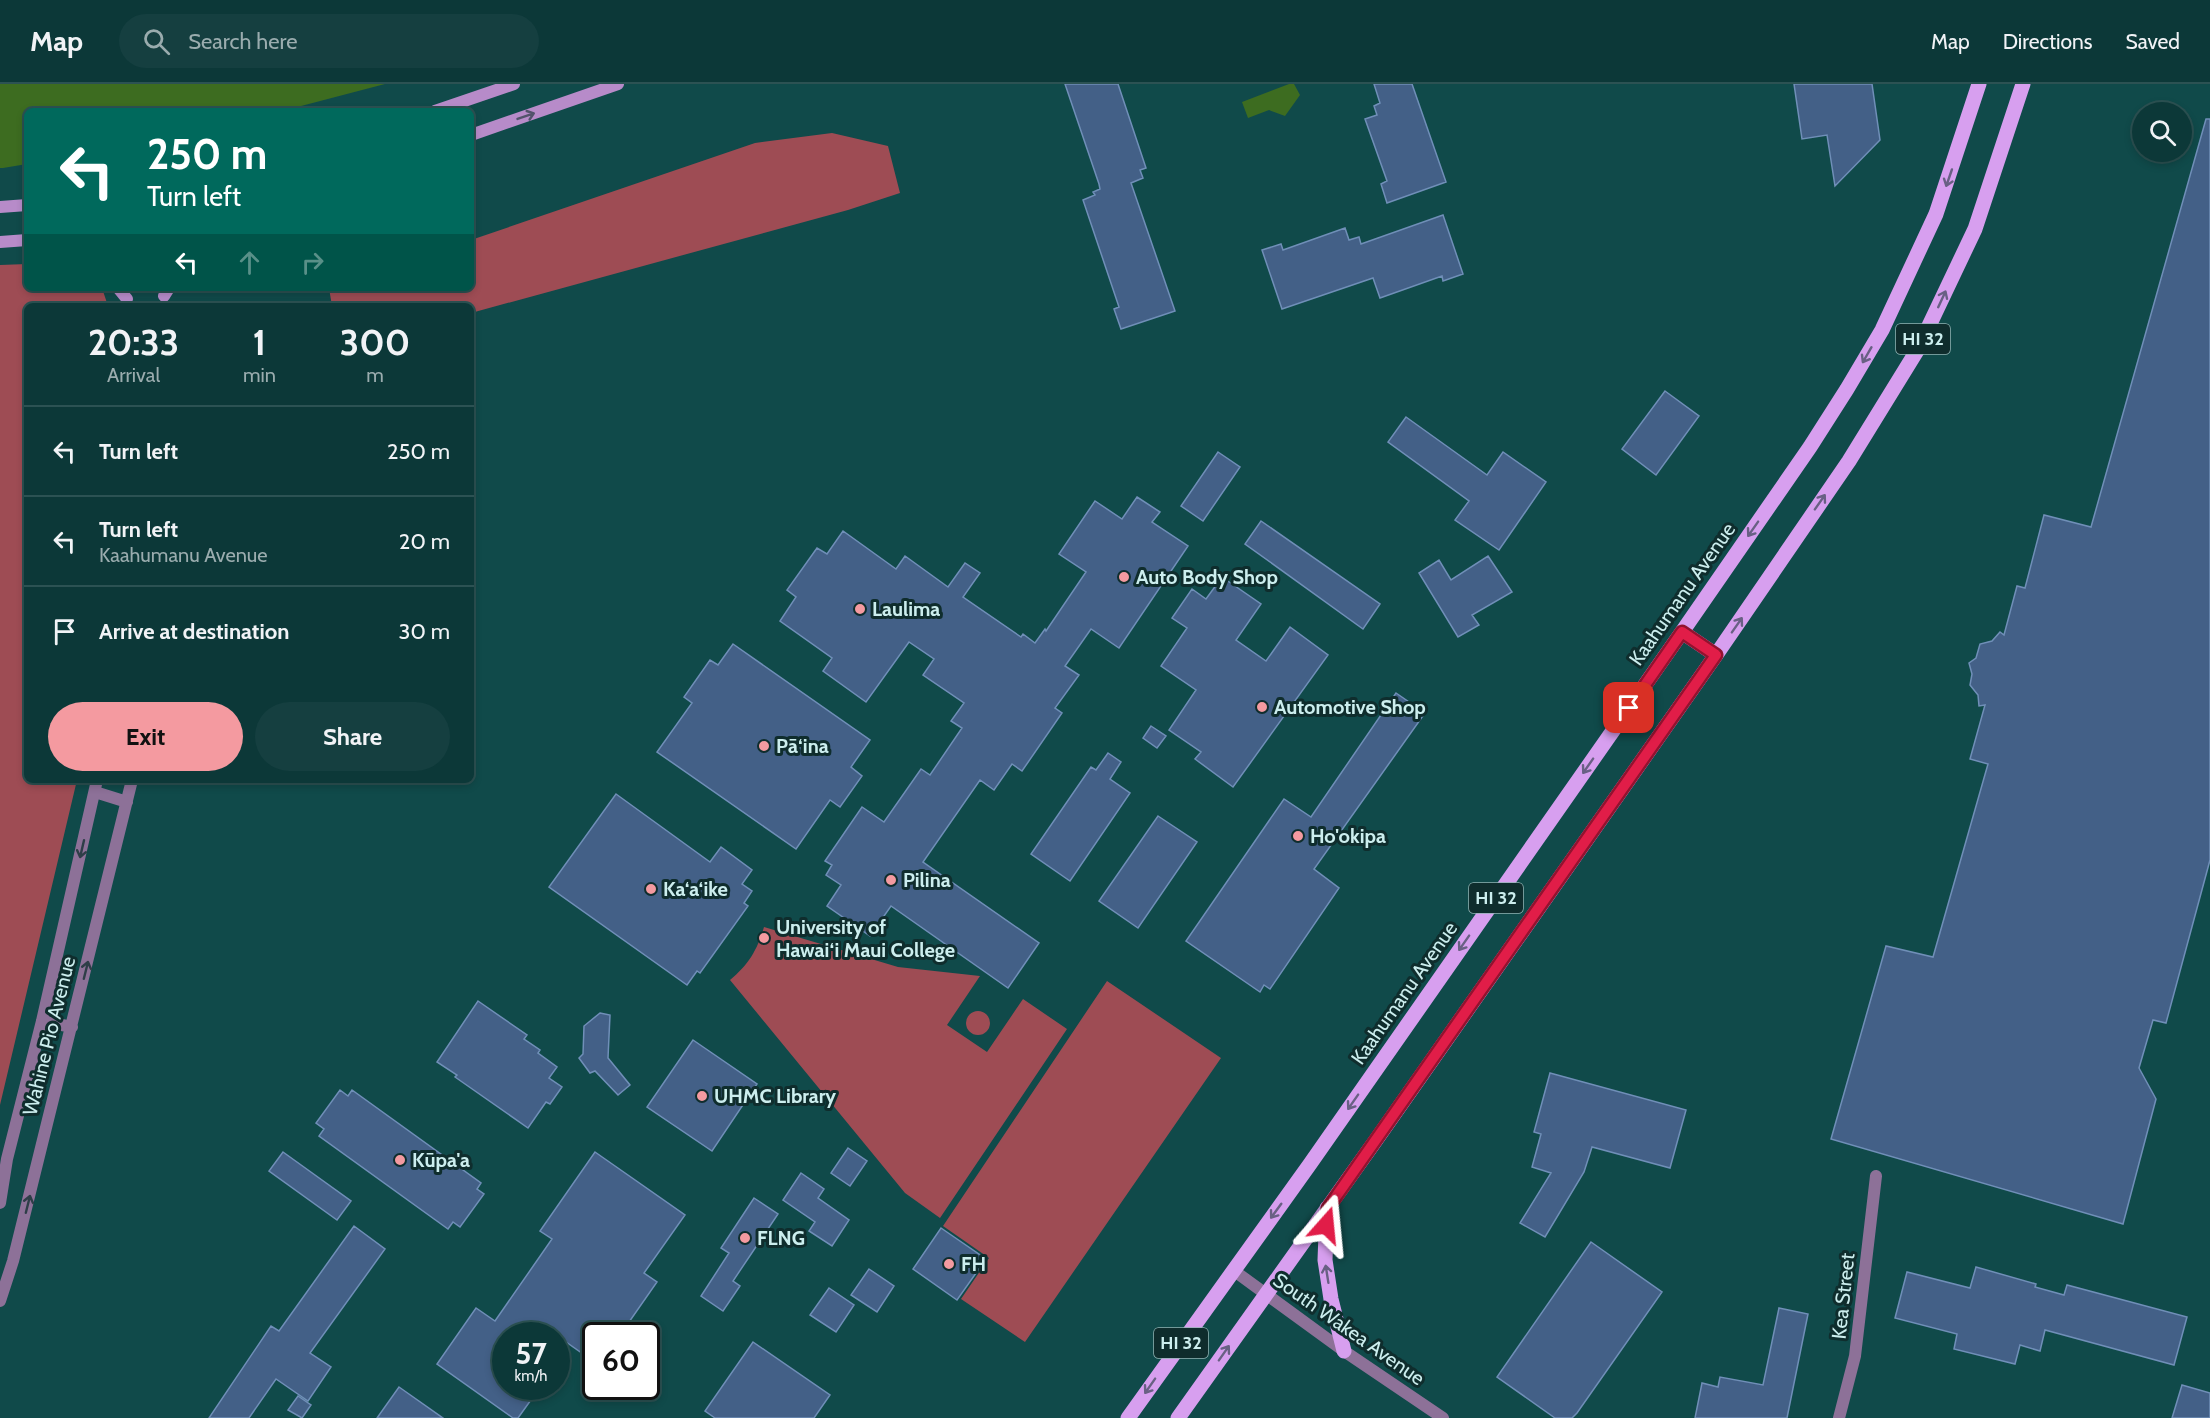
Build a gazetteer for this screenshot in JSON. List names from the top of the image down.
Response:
{
  "streets": {
    "main road": ["HI 32", "Kaahumanu Avenue"],
    "street": ["Wahine Pio Avenue", "Kea Street", "South Wakea Avenue"]
  },
  "crossings": [
    ["HI 32", "South Wakea Avenue"],
    ["Kaahumanu Avenue", "South Wakea Avenue"]
  ],
  "places": [
    "Auto Body Shop",
    "Laulima",
    "Automotive Shop",
    "Pā‘ina",
    "Ho'okipa",
    "Pilina",
    "Ka‘a‘ike",
    "University of Hawai‘i Maui College",
    "UHMC Library",
    "Kūpa'a",
    "FLNG",
    "FH"
  ],
  "page": {
    "header": "Map",
    "search": "Search here",
    "nav": ["Map", "Directions", "Saved"],
    "turn": ["250 m", "Turn left"],
    "eta": [
      "20:33",
      "Arrival",
      "1",
      "min",
      "300",
      "m"
    ],
    "list": [
      {
        "name": "Turn left",
        "value": "250 m"
      },
      {
        "name": "Turn left",
        "note": "Kaahumanu Avenue",
        "value": "20 m"
      },
      {
        "name": "Arrive at destination",
        "value": "30 m"
      }
    ],
    "buttons": ["Exit", "Share"],
    "speed": "57 km/h",
    "limit": "60"
  }
}
